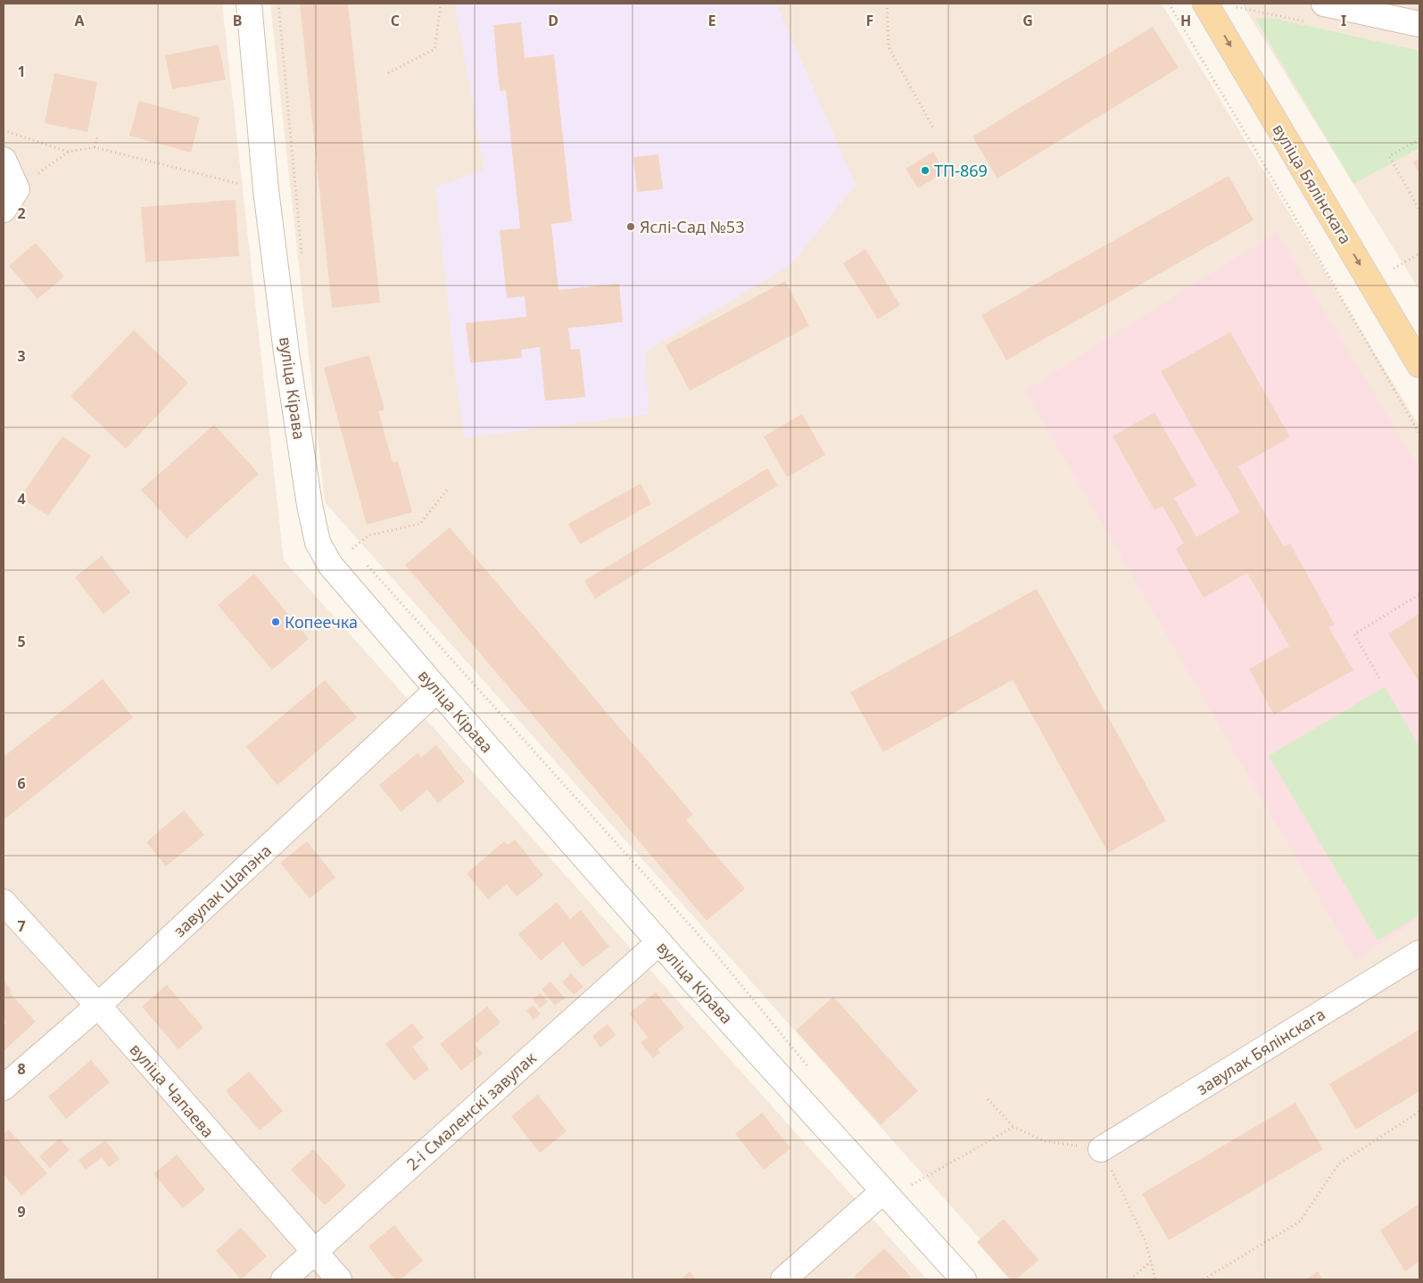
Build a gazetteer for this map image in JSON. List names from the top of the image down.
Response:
{
  "streets": {
    "main road": ["вуліца Бялінскага"],
    "street": [
      "вуліца Кірава",
      "завулак Шапэна",
      "завулак Бялінскага",
      "вуліца Чапаева",
      "2-і Смаленскі завулак"
    ]
  },
  "crossings": [
    ["вуліца Кірава", "завулак Шапэна"],
    ["вуліца Кірава", "2-і Смаленскі завулак"],
    ["завулак Шапэна", "вуліца Чапаева"],
    ["вуліца Чапаева", "2-і Смаленскі завулак"]
  ],
  "one_way": ["вуліца Бялінскага"],
  "places": ["ТП-869", "Яслі-Сад №53", "Копеечка"],
  "grid": {
    "columns": [
      "A",
      "B",
      "C",
      "D",
      "E",
      "F",
      "G",
      "H",
      "I"
    ],
    "rows": [
      "1",
      "2",
      "3",
      "4",
      "5",
      "6",
      "7",
      "8",
      "9"
    ]
  }
}
